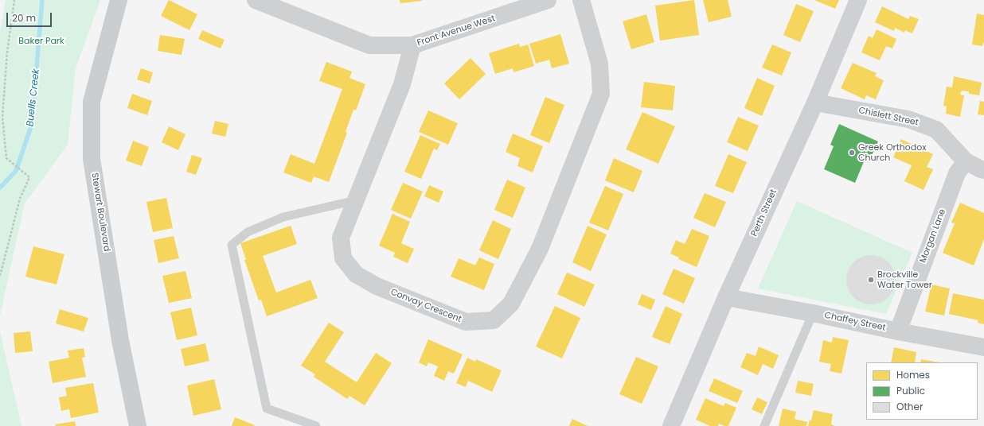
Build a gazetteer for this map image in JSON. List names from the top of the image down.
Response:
{
  "streets": {
    "main road": ["Stewart Boulevard"],
    "street": [
      "Front Avenue West",
      "Chislett Street",
      "Perth Street",
      "Morgan Lane",
      "Convay Crescent",
      "Chaffey Street"
    ]
  },
  "crossings": [
    ["Front Avenue West", "Convay Crescent"],
    ["Chislett Street", "Perth Street"],
    ["Chislett Street", "Morgan Lane"],
    ["Perth Street", "Chaffey Street"],
    ["Morgan Lane", "Chaffey Street"]
  ],
  "water": ["Buells Creek"],
  "parks": ["Baker Park"],
  "places": ["Greek Orthodox Church", "Brockville Water Tower"],
  "legend": ["Homes", "Public", "Other"],
  "scale_bar": "20 m"
}
